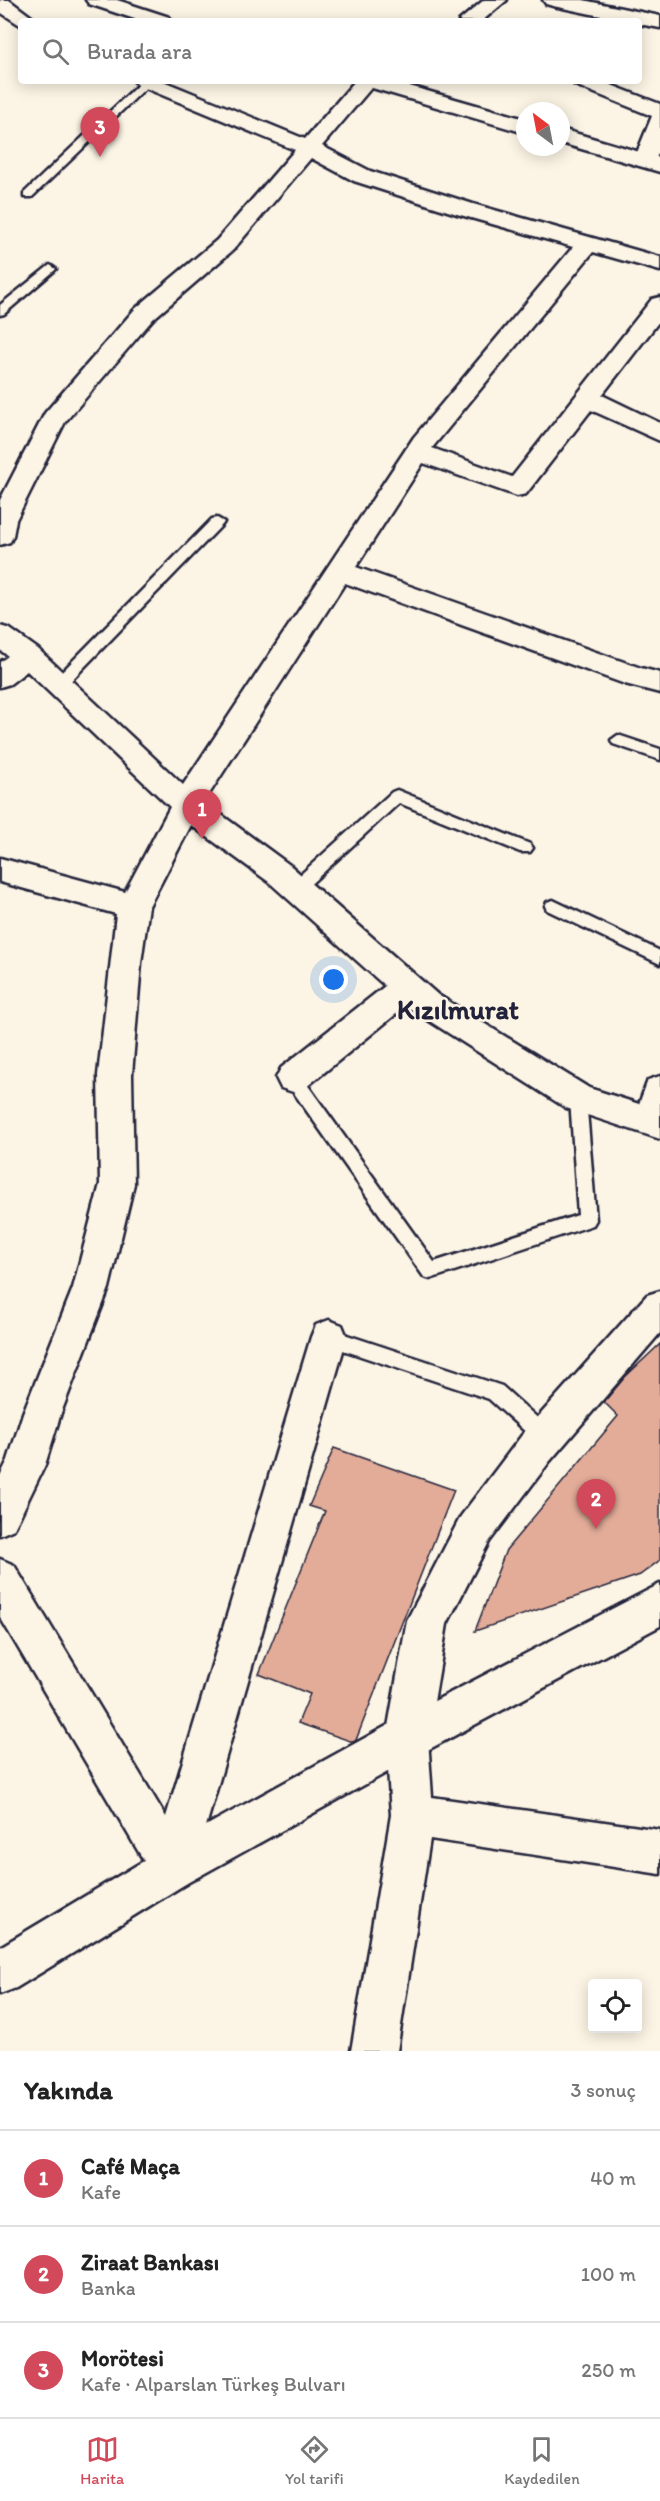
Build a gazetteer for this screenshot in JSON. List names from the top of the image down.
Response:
{
  "districts": ["Kızılmurat"],
  "north": "top left",
  "page": {
    "search": "Burada ara",
    "pins": ["3", "1", "2"],
    "heading": ["Yakında", "3 sonuç"],
    "list": [
      {
        "mark": "1",
        "name": "Café Maça",
        "note": "Kafe",
        "value": "40 m"
      },
      {
        "mark": "2",
        "name": "Ziraat Bankası",
        "note": "Banka",
        "value": "100 m"
      },
      {
        "mark": "3",
        "name": "Morötesi",
        "note": "Kafe · Alparslan Türkeş Bulvarı",
        "value": "250 m"
      }
    ],
    "nav": ["Harita", "Yol tarifi", "Kaydedilen"]
  }
}
